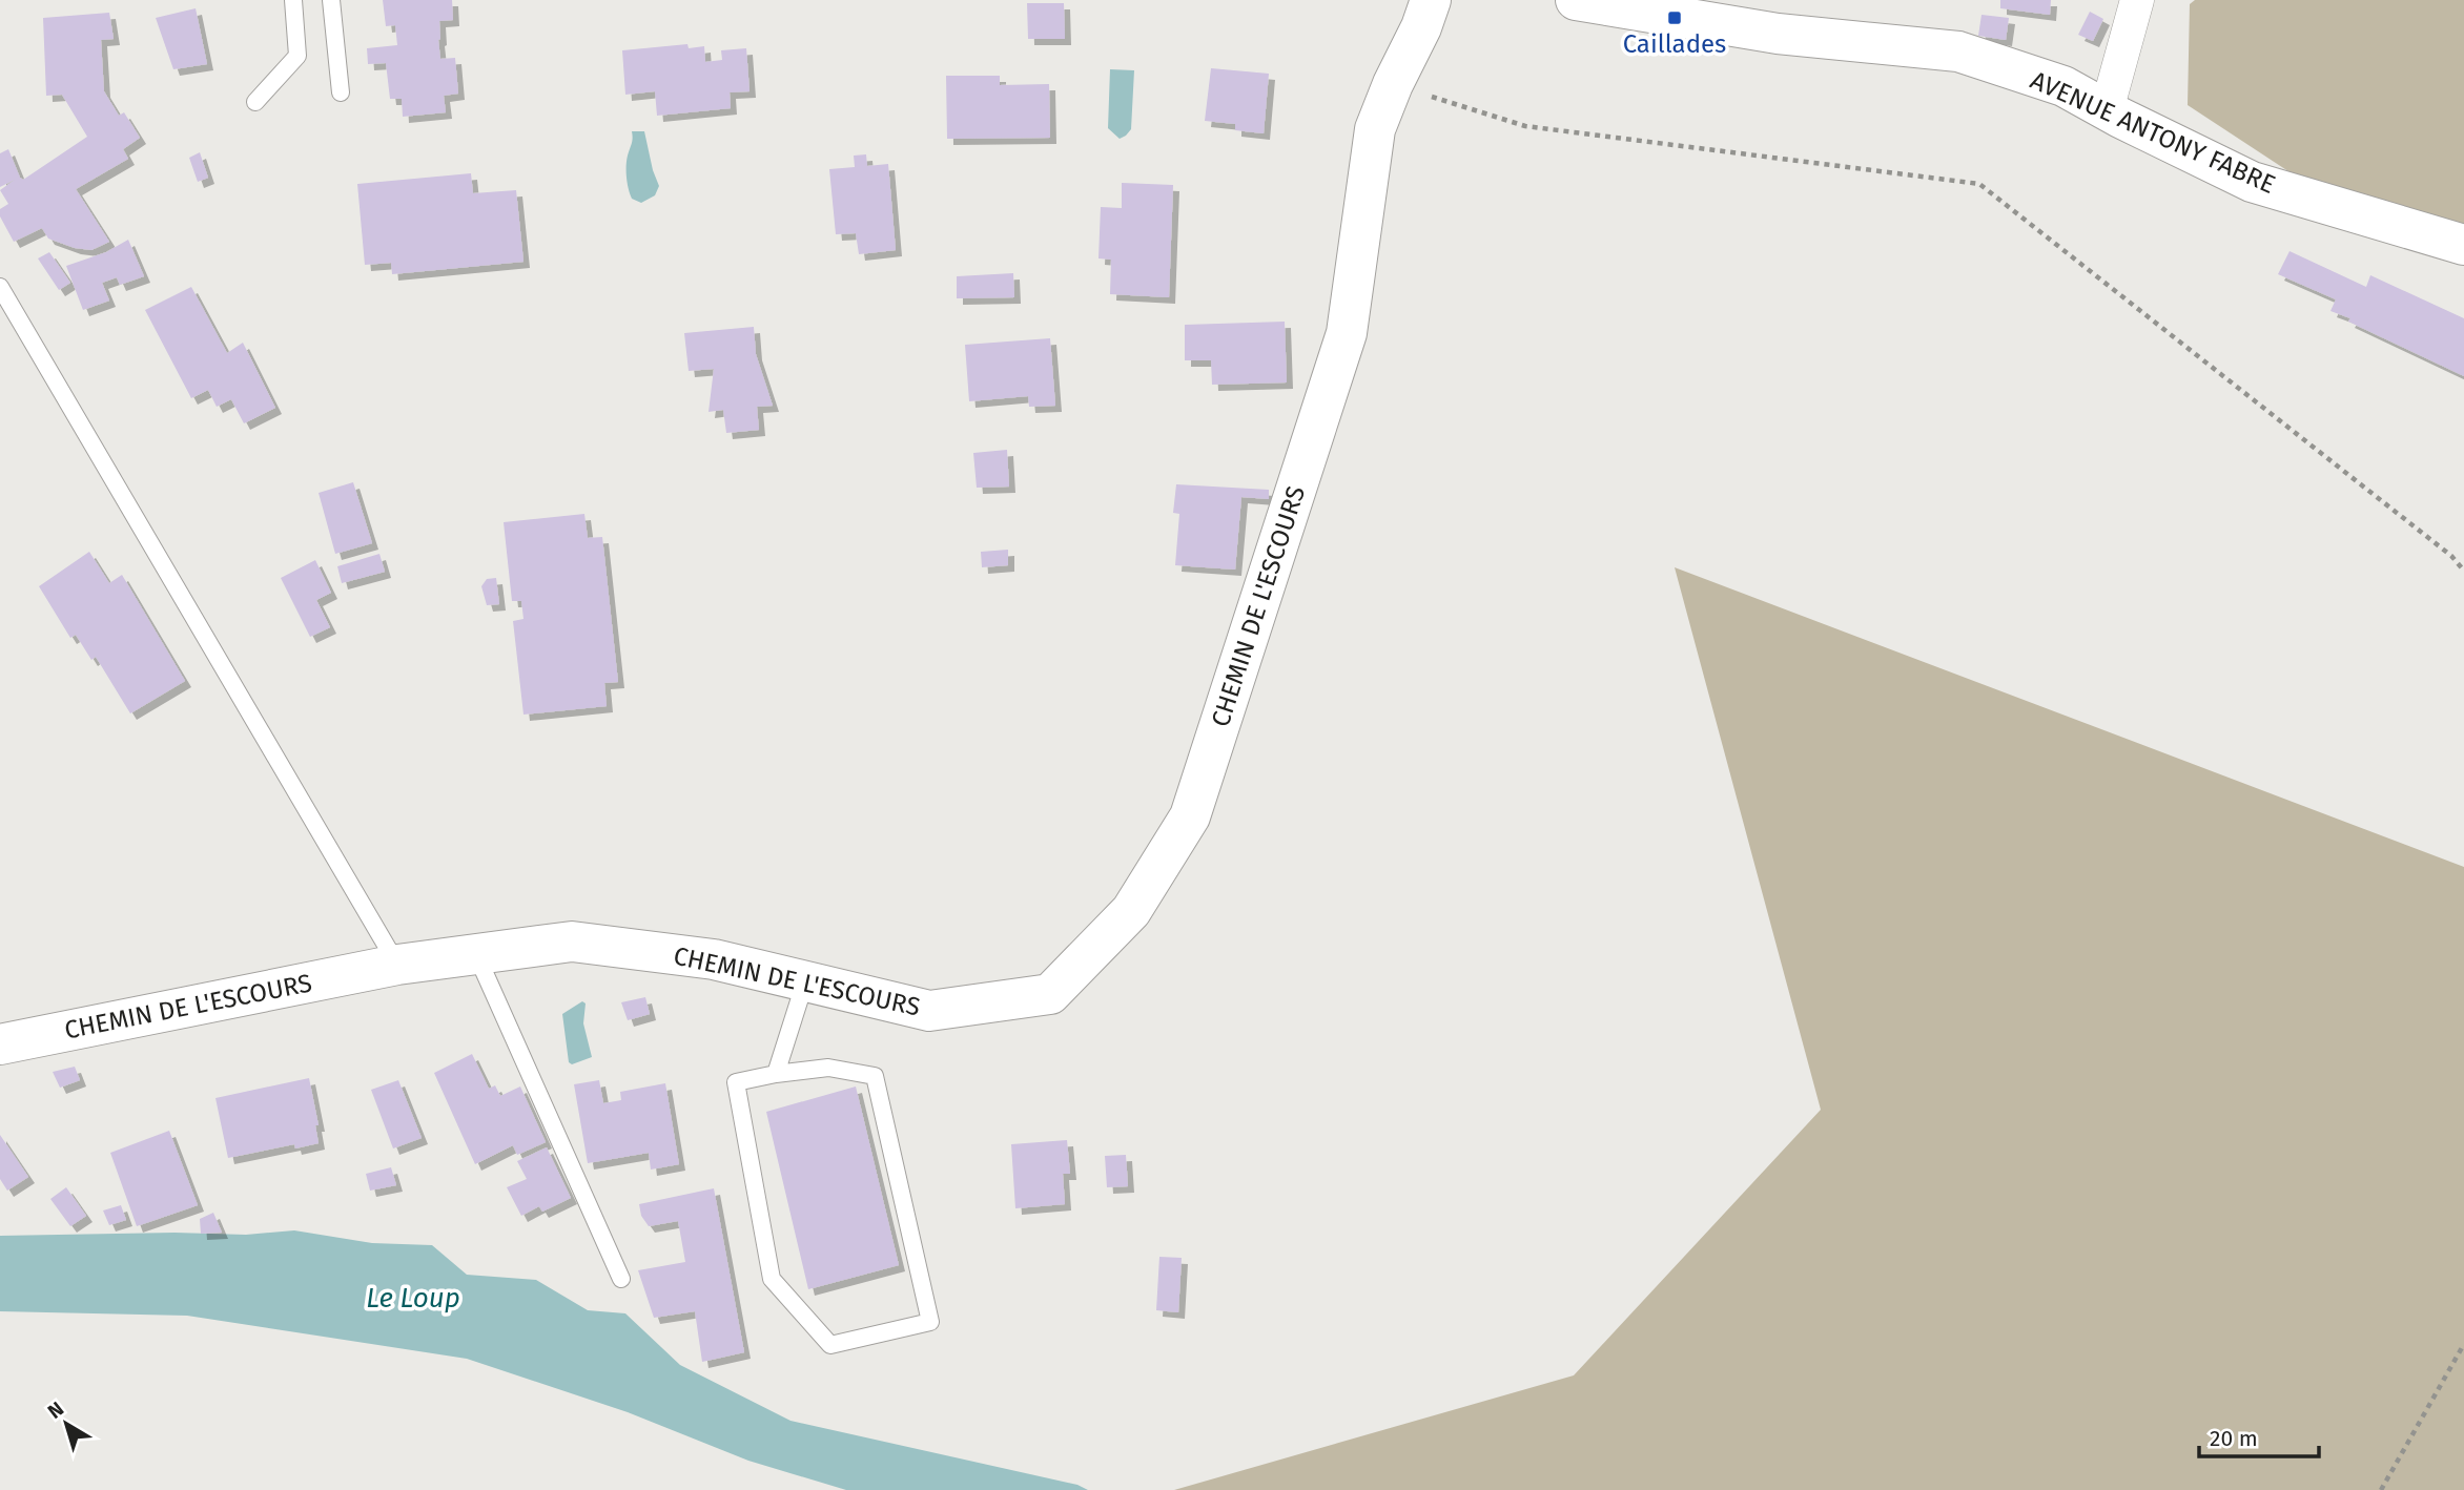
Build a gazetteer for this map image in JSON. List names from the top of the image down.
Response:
{
  "streets": {
    "street": ["AVENUE ANTONY FABRE", "CHEMIN DE L'ESCOURS"]
  },
  "water": ["Le Loup"],
  "places": {
    "transit": ["Caillades"]
  },
  "scale_bar": "20 m",
  "north": "top left"
}
